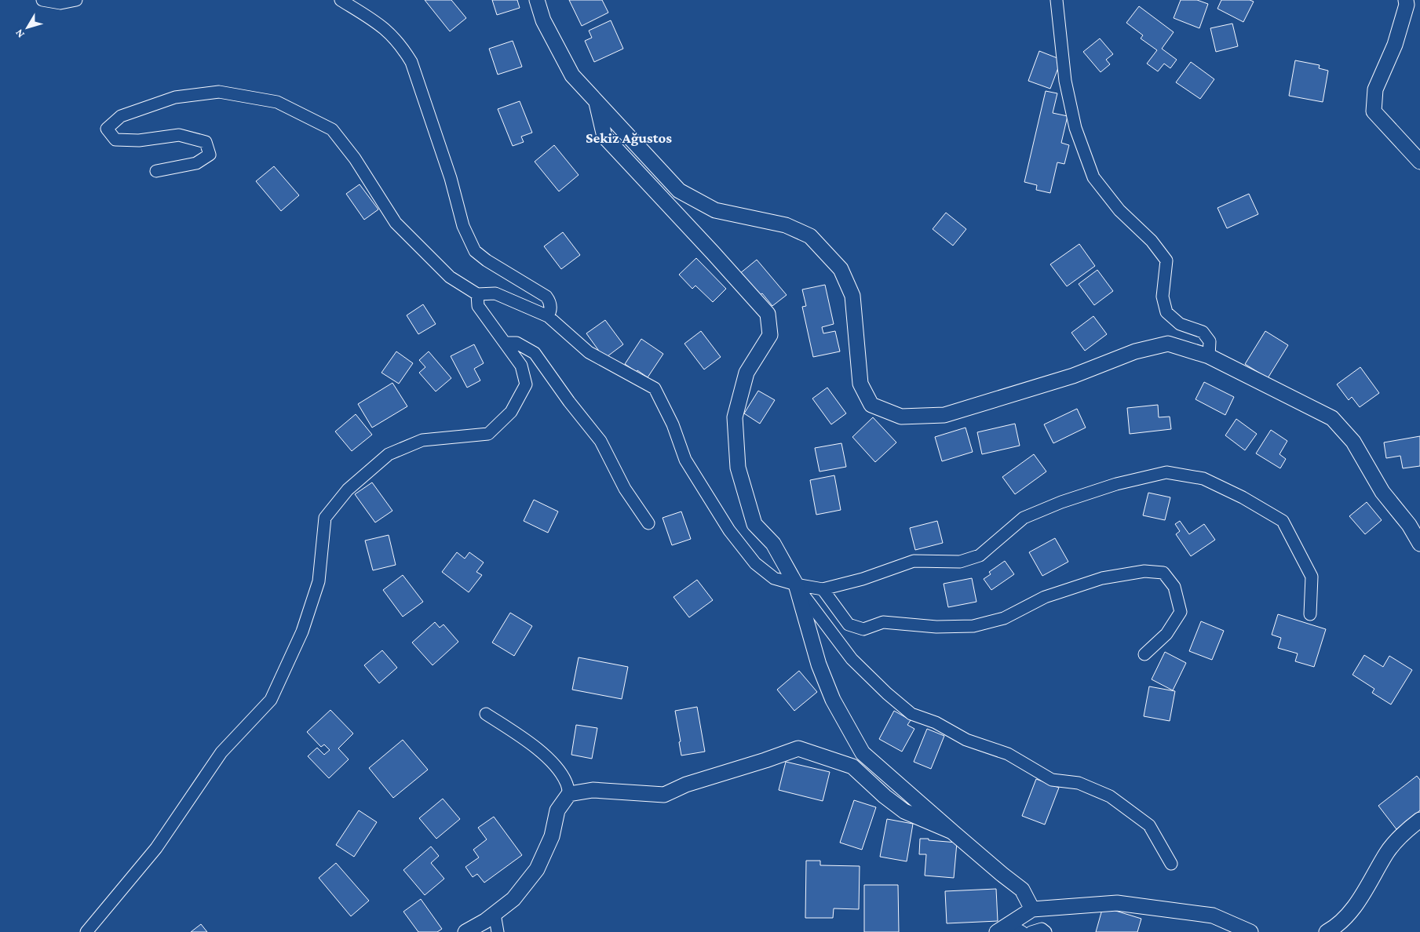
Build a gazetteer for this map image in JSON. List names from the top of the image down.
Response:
{
  "districts": ["Sekiz Ağustos"],
  "north": "bottom left"
}
